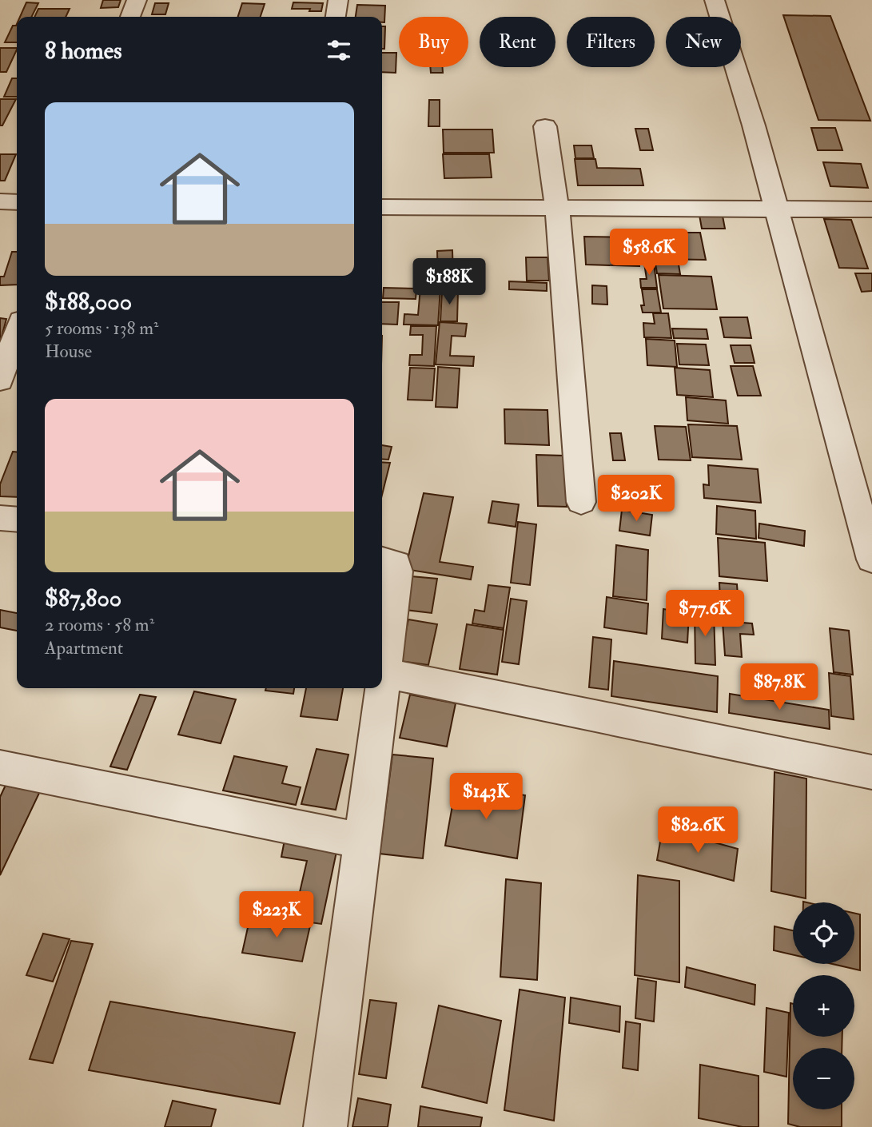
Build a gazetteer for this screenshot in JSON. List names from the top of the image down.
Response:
{
  "page": {
    "chip": [
      "Buy",
      "Rent",
      "Filters",
      "New"
    ],
    "heading": "8 homes",
    "list": [
      {
        "name": "$188,000",
        "note": "5 rooms · 138 m² · House"
      },
      {
        "name": "$87,800",
        "note": "2 rooms · 58 m² · Apartment"
      }
    ],
    "price": [
      "$58.6K",
      "$188K",
      "$202K",
      "$77.6K",
      "$87.8K",
      "$143K",
      "$82.6K",
      "$223K"
    ],
    "map_buttons": ["+", "−"]
  }
}
